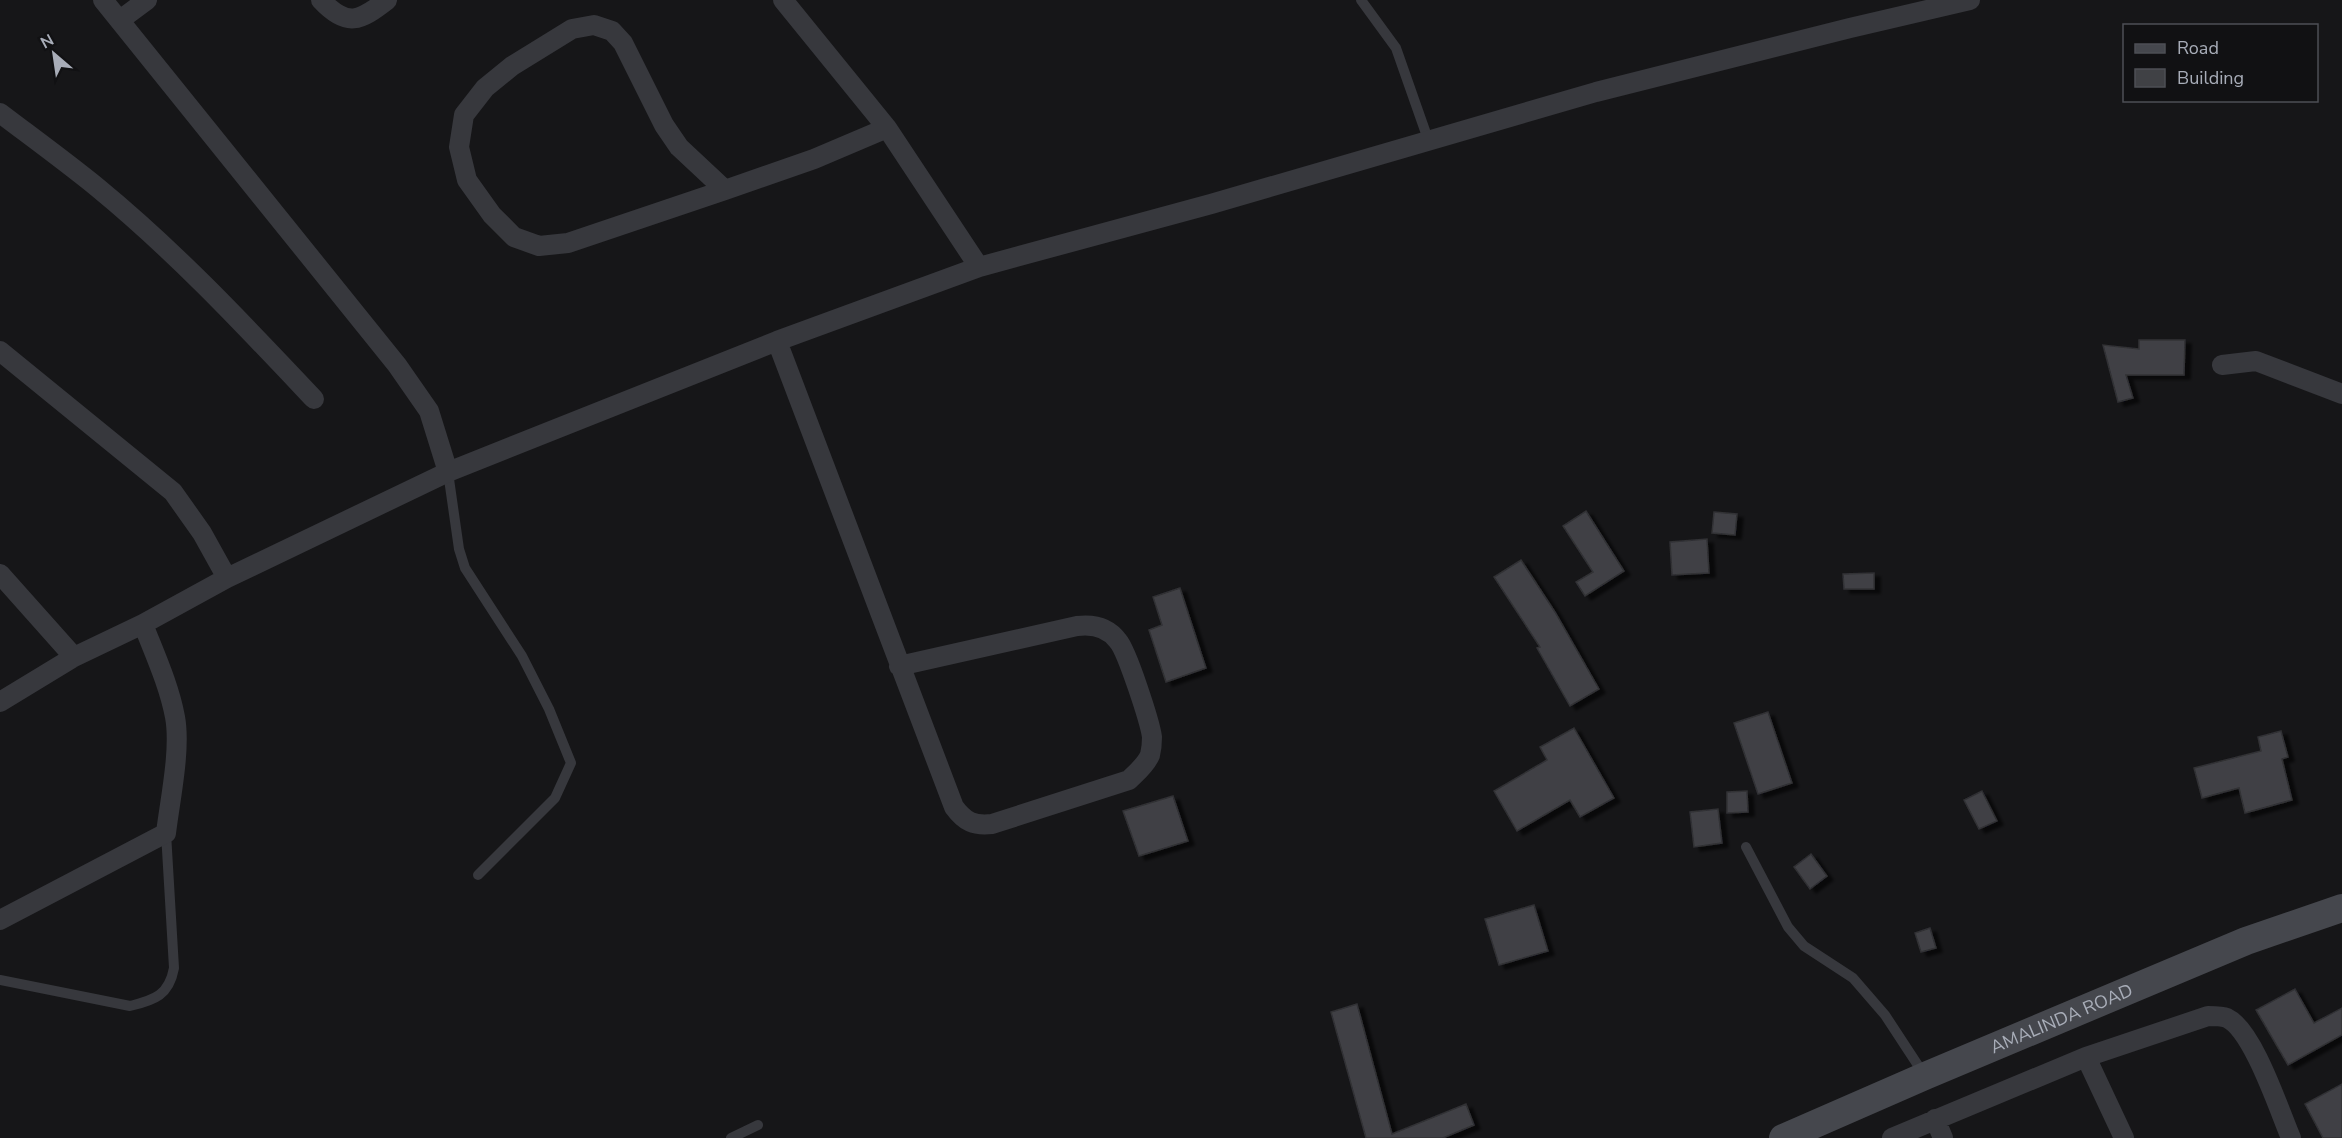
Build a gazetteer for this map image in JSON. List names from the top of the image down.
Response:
{
  "streets": {
    "street": ["AMALINDA ROAD"]
  },
  "legend": ["Road", "Building"],
  "north": "top left"
}
